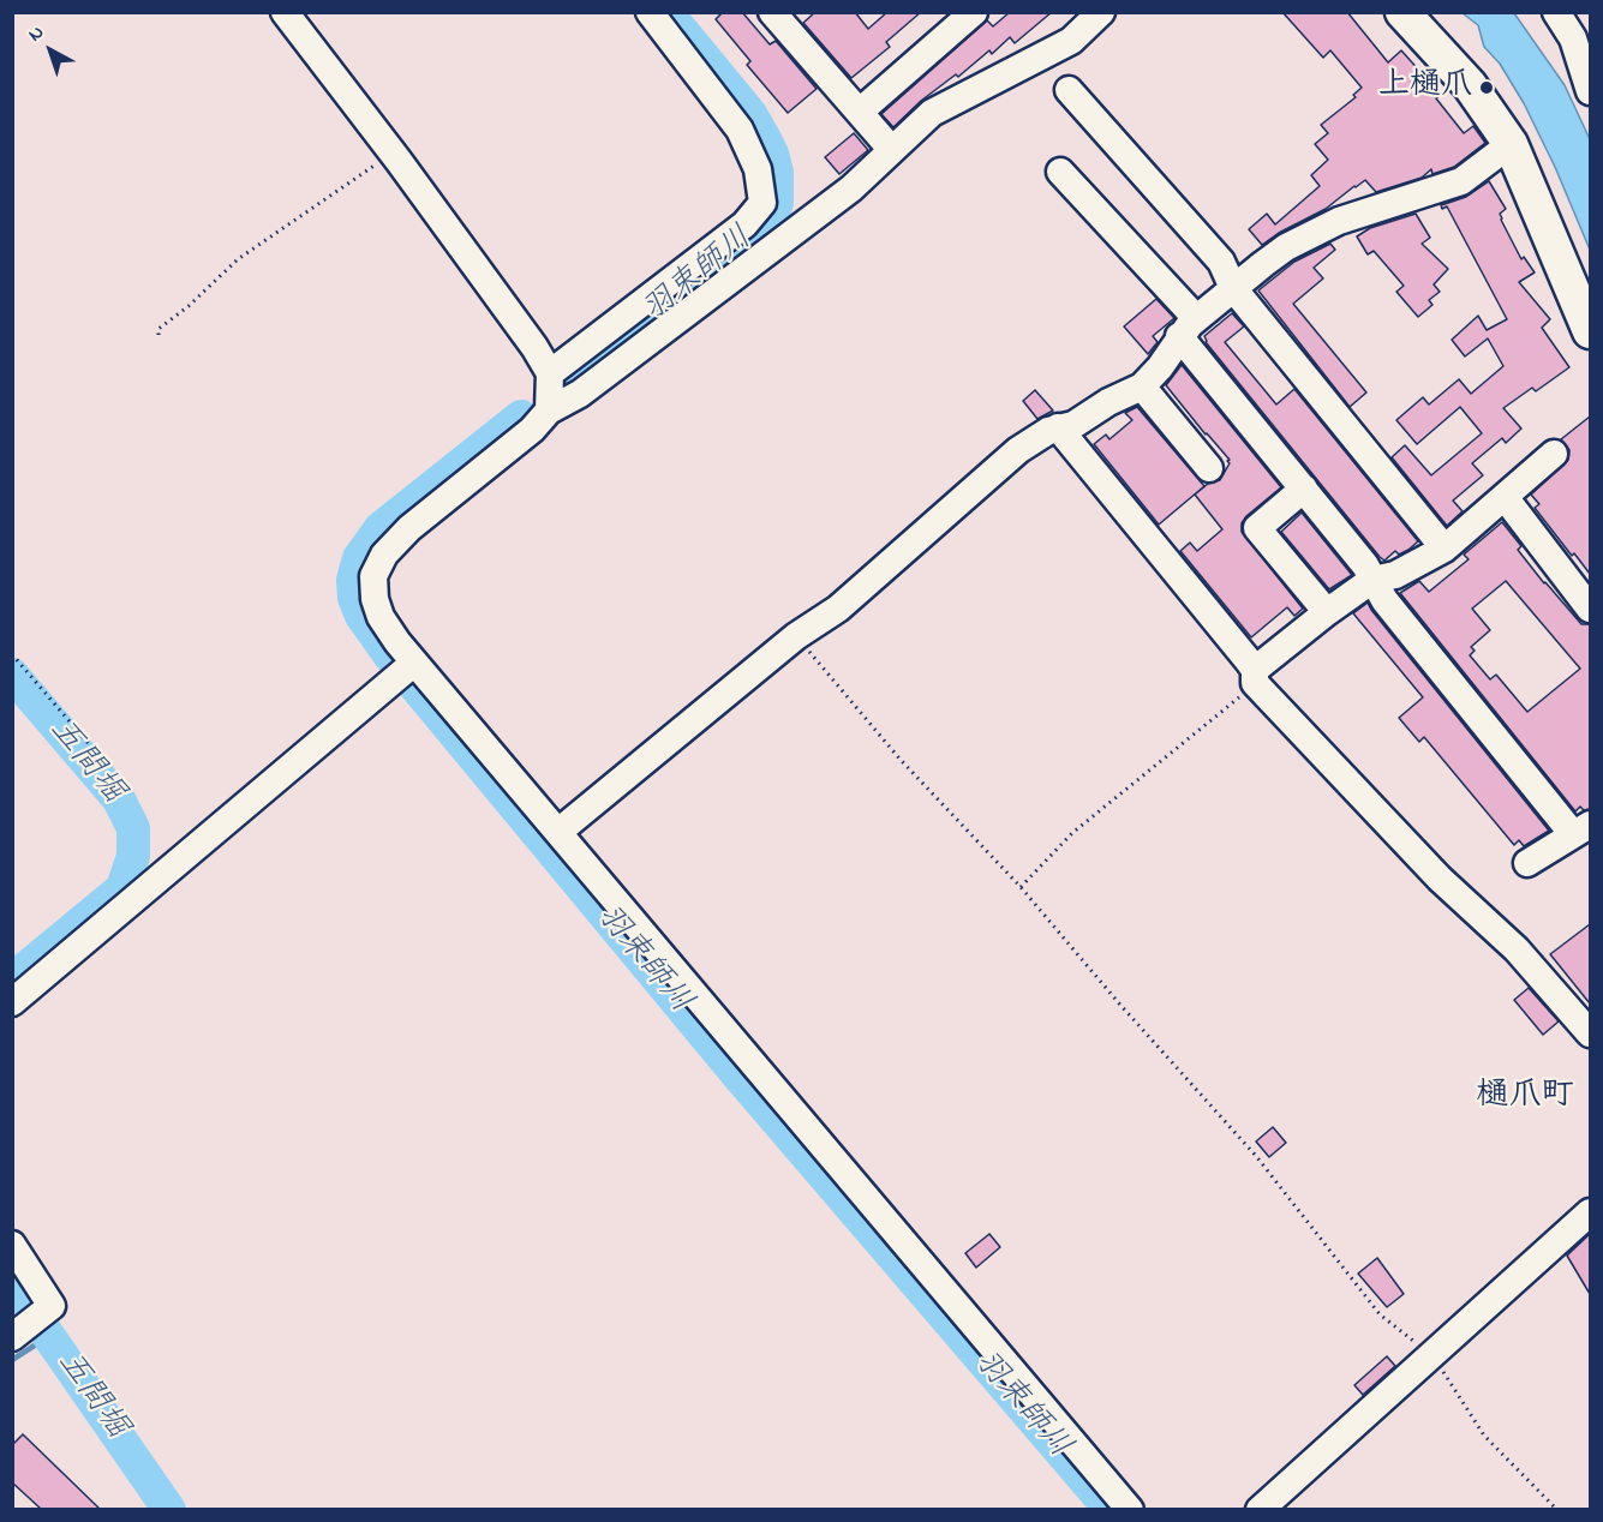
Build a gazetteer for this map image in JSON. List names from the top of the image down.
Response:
{
  "districts": ["樋爪町"],
  "water": ["羽束師川", "五間堀"],
  "places": ["上樋爪"],
  "north": "top left"
}
